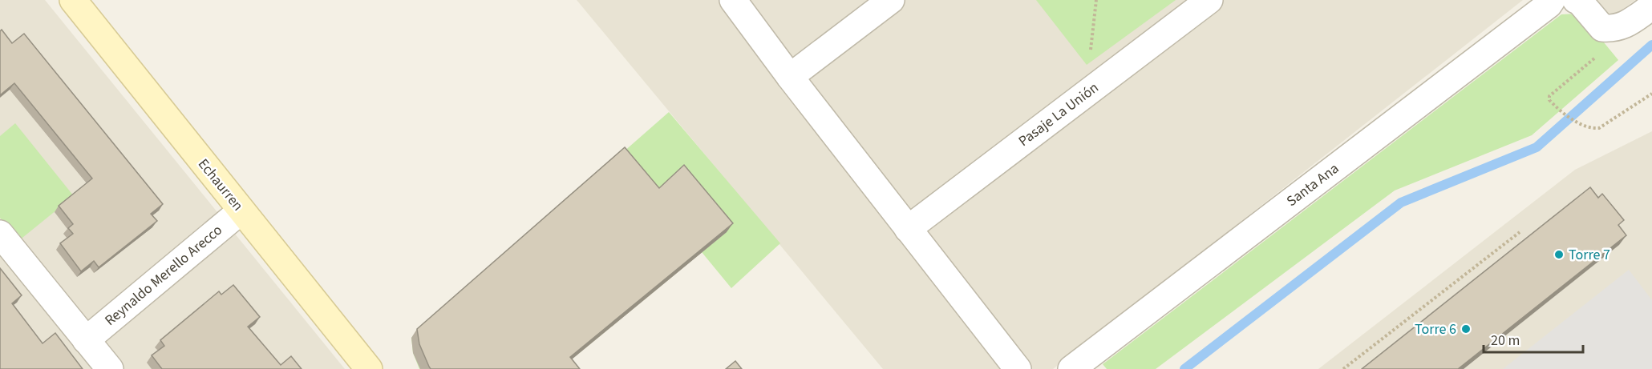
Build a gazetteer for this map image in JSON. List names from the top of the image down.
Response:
{
  "streets": {
    "street": [
      "Pasaje La Unión",
      "Echaurren",
      "Santa Ana",
      "Reynaldo Merello Arecco"
    ]
  },
  "crossings": [
    ["Echaurren", "Reynaldo Merello Arecco"]
  ],
  "places": ["Torre 7", "Torre 6"],
  "scale_bar": "20 m"
}
